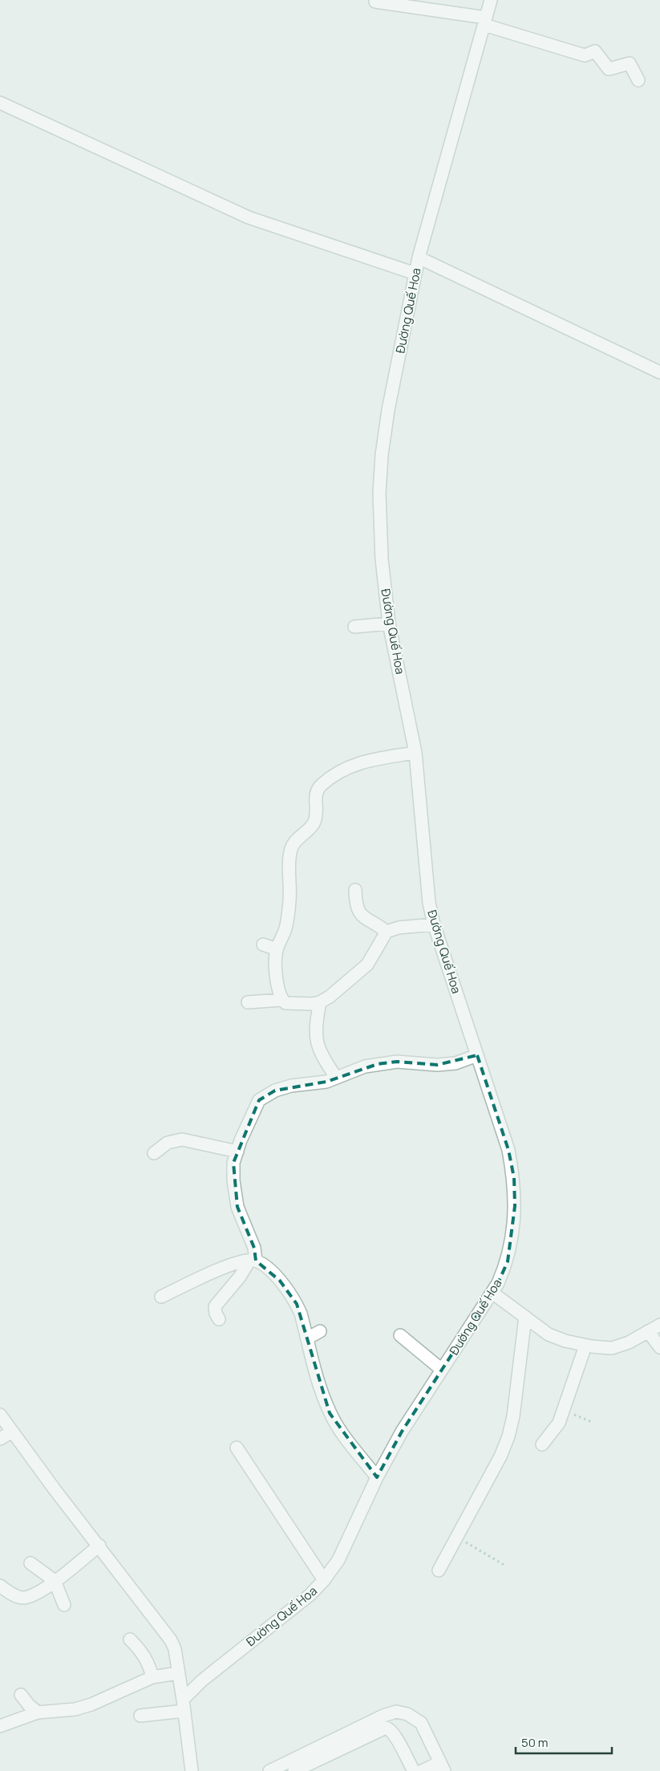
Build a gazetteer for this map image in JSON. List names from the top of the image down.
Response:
{
  "streets": {
    "street": ["Đường Quế Hoa"]
  },
  "scale_bar": "50 m"
}
